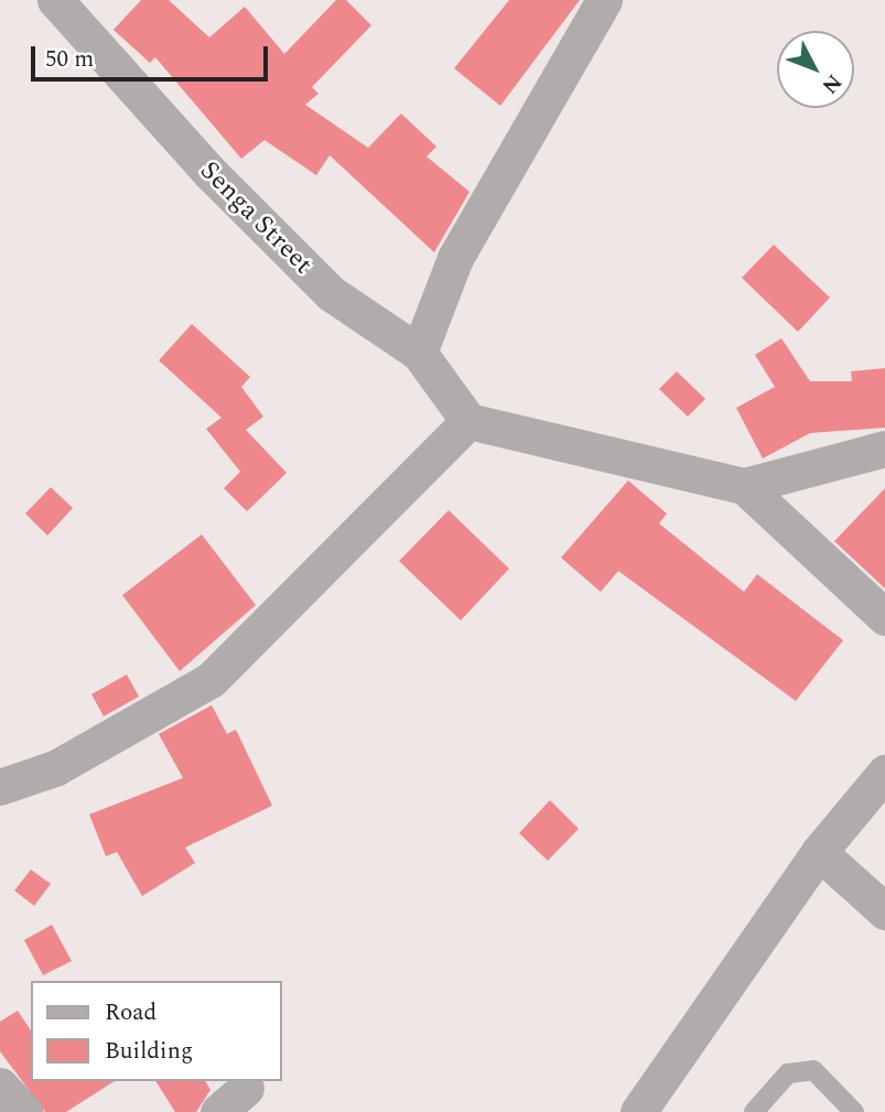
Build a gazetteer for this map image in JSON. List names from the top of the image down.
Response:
{
  "streets": {
    "street": ["Senga Street"]
  },
  "legend": ["Road", "Building"],
  "scale_bar": "50 m",
  "north": "bottom right"
}
